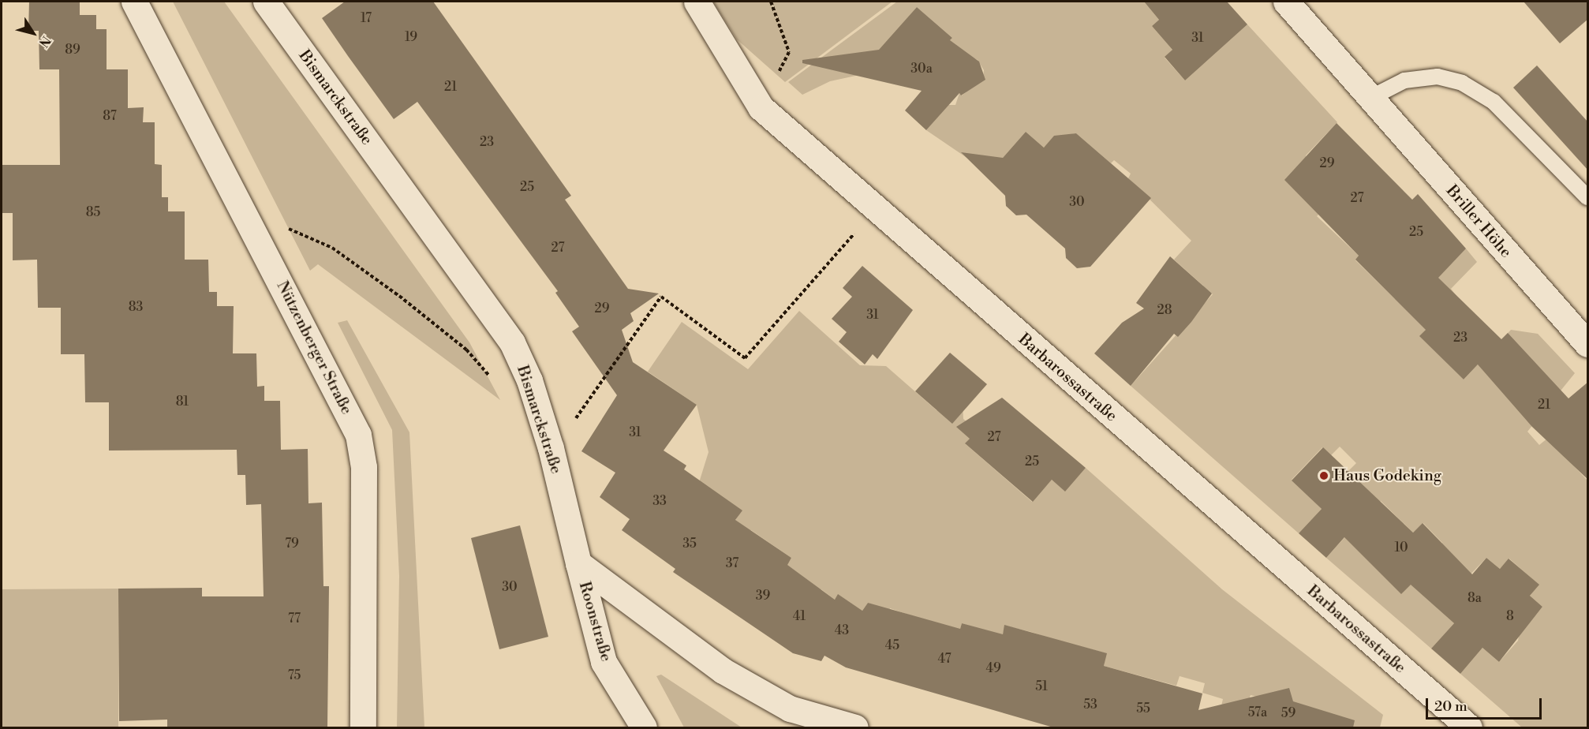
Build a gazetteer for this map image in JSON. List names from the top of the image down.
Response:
{
  "streets": {
    "street": [
      "Bismarckstraße",
      "Briller Höhe",
      "Nützenberger Straße",
      "Barbarossastraße",
      "Roonstraße"
    ]
  },
  "crossings": [
    ["Bismarckstraße", "Roonstraße"]
  ],
  "places": ["Haus Godeking"],
  "house_numbers": [
    "17",
    "19",
    "31",
    "89",
    "30a",
    "21",
    "87",
    "23",
    "29",
    "25",
    "27",
    "30",
    "85",
    "25",
    "27",
    "83",
    "29",
    "28",
    "31",
    "23",
    "81",
    "21",
    "31",
    "27",
    "25",
    "33",
    "79",
    "35",
    "10",
    "37",
    "30",
    "39",
    "8a",
    "41",
    "8",
    "77",
    "43",
    "45",
    "47",
    "49",
    "75",
    "51",
    "53",
    "55",
    "57a",
    "59"
  ],
  "scale_bar": "20 m",
  "north": "bottom right"
}
